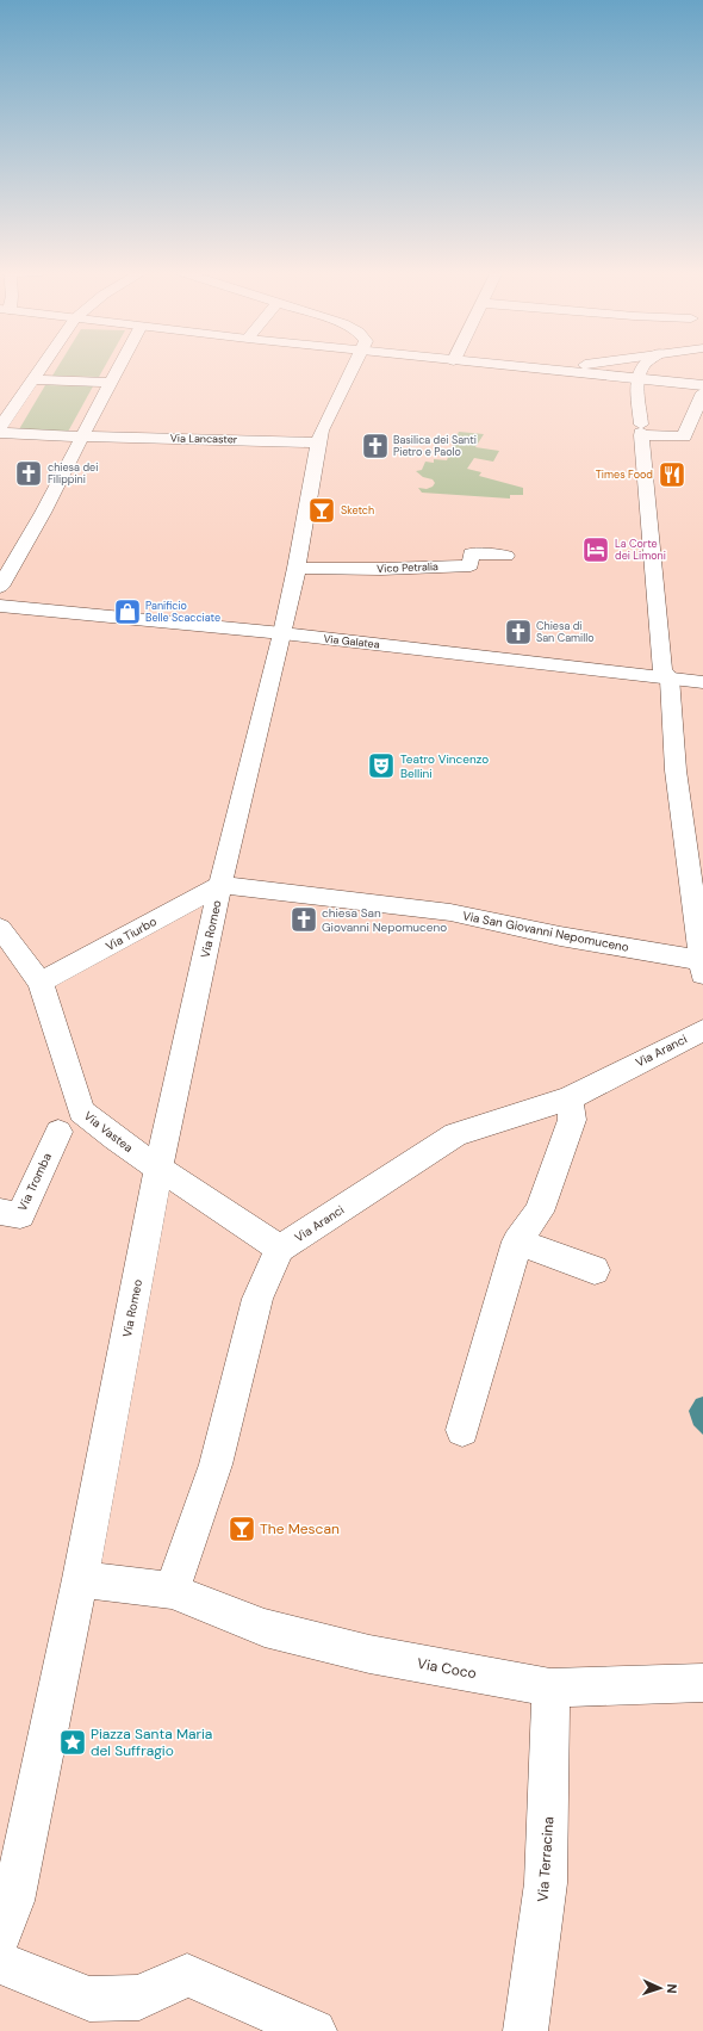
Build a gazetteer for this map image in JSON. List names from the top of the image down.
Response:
{
  "streets": {
    "street": [
      "Via Lancaster",
      "Vico Petralia",
      "Via Galatea",
      "Via Romeo",
      "Via San Giovanni Nepomuceno",
      "Via Tiurbo",
      "Via Aranci",
      "Via Vastea",
      "Via Tromba",
      "Via Coco",
      "Via Terracina"
    ]
  },
  "crossings": [
    ["Via Lancaster", "Via Romeo"],
    ["Vico Petralia", "Via Romeo"],
    ["Via Galatea", "Via Romeo"],
    ["Via Romeo", "Via San Giovanni Nepomuceno"],
    ["Via Romeo", "Via Tiurbo"],
    ["Via Romeo", "Via Vastea"],
    ["Via Romeo", "Via Coco"],
    ["Via San Giovanni Nepomuceno", "Via Tiurbo"],
    ["Via Tiurbo", "Via Vastea"],
    ["Via Aranci", "Via Vastea"],
    ["Via Coco", "Via Terracina"]
  ],
  "places": {
    "church": [
      "Basilica dei Santi Pietro e Paolo",
      "chiesa dei Filippini",
      "Chiesa di San Camillo",
      "chiesa San Giovanni Nepomuceno"
    ],
    "restaurant": ["Times Food"],
    "bar": ["Sketch", "The Mescan"],
    "hotel": ["La Corte dei Limoni"],
    "shop": ["Panificio Belle Scacciate"],
    "theatre": ["Teatro Vincenzo Bellini"],
    "place": ["Piazza Santa Maria del Suffragio"]
  },
  "north": "right"
}
